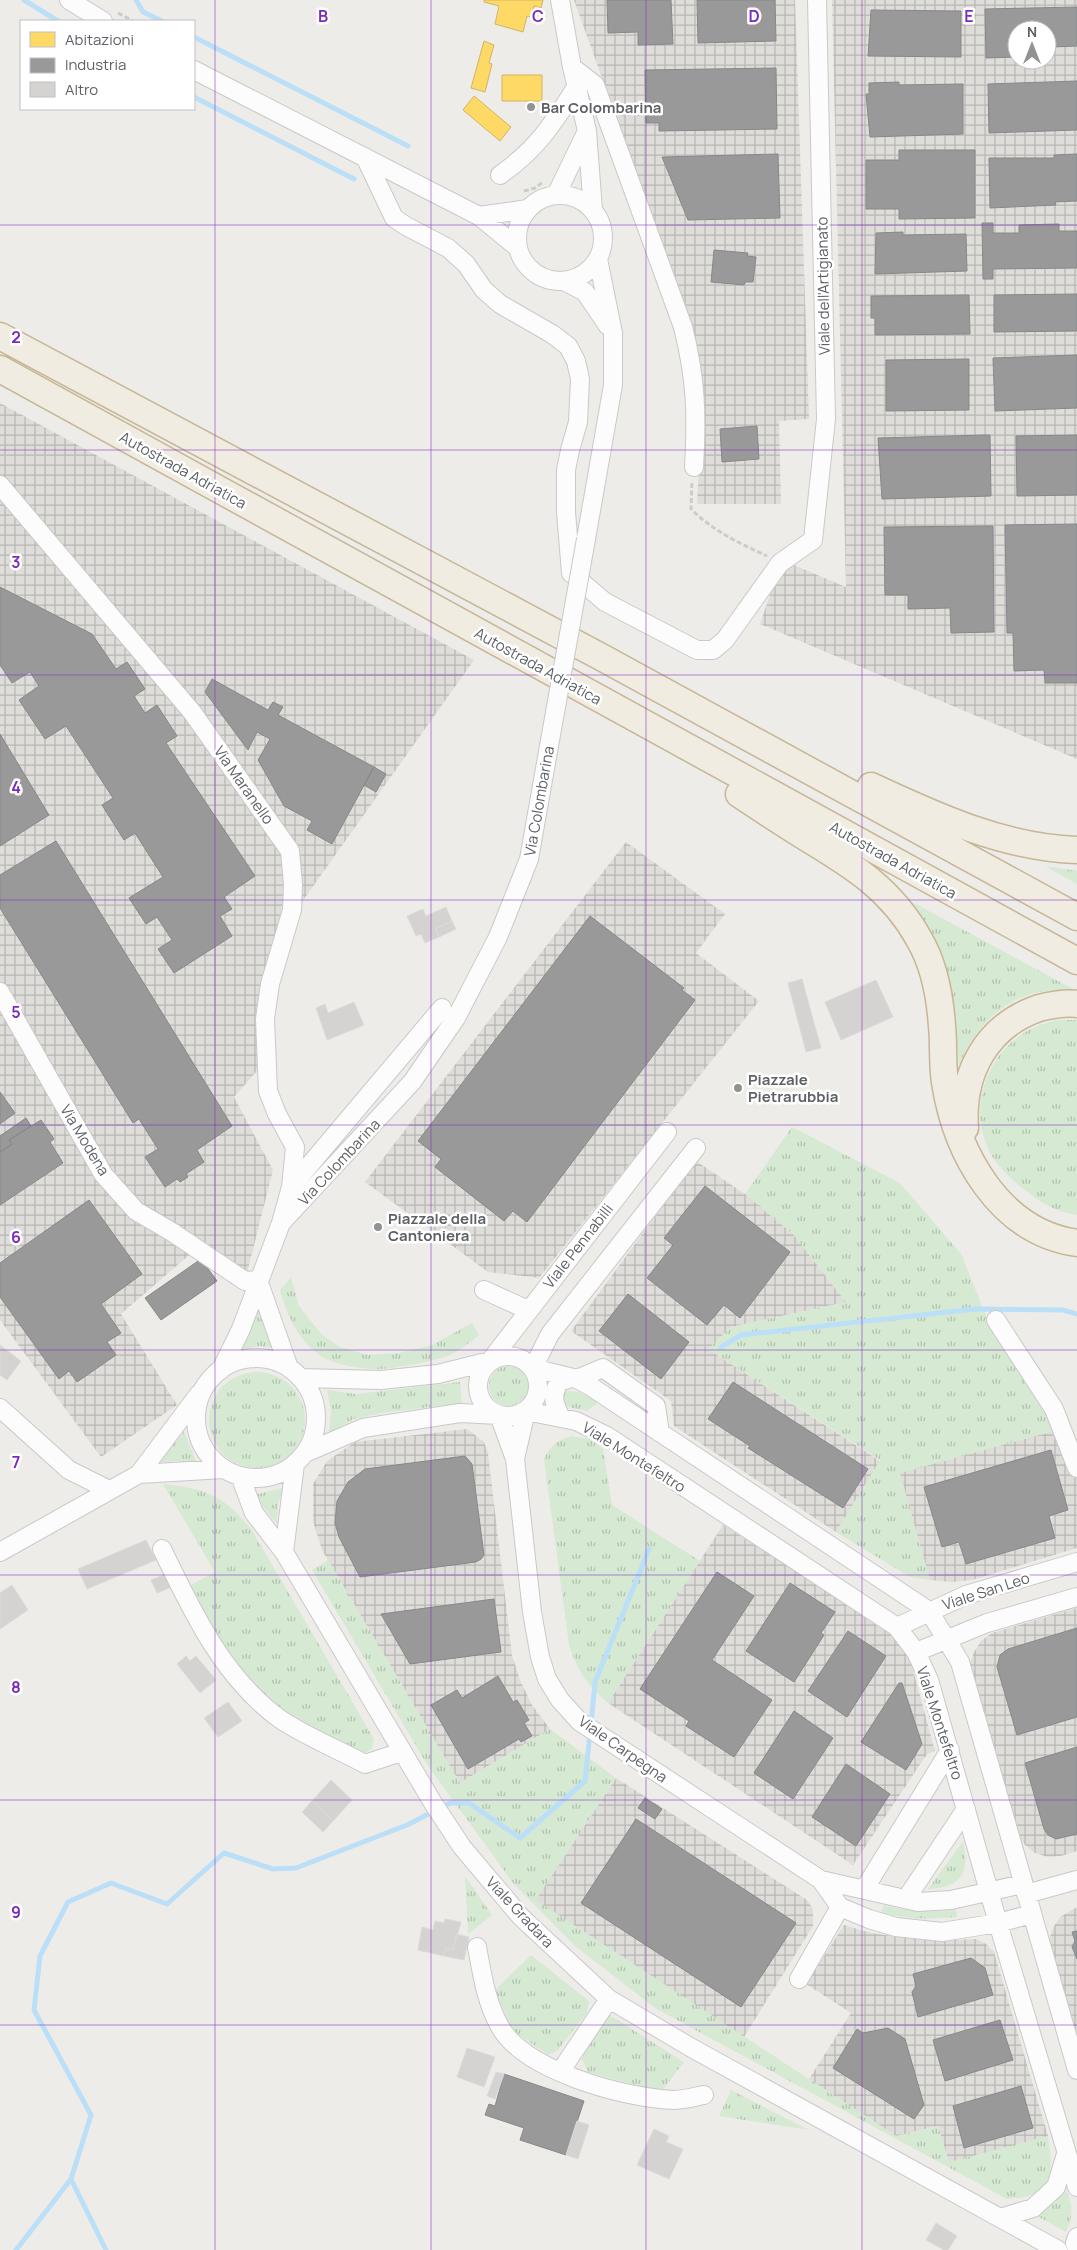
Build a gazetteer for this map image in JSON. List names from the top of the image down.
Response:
{
  "streets": {
    "highway": ["Autostrada Adriatica"],
    "street": [
      "Viale dell'Artigianato",
      "Via Maranello",
      "Via Colombarina",
      "Via Modena",
      "Viale Pennabilli",
      "Viale Montefeltro",
      "Viale San Leo",
      "Viale Carpegna",
      "Viale Gradara"
    ]
  },
  "crossings": [
    ["Via Maranello", "Via Colombarina"],
    ["Via Colombarina", "Via Modena"],
    ["Viale Pennabilli", "Viale Montefeltro"],
    ["Viale Pennabilli", "Viale Carpegna"],
    ["Viale Montefeltro", "Viale San Leo"],
    ["Viale Montefeltro", "Viale Carpegna"]
  ],
  "places": ["Bar Colombarina", "Piazzale Pietrarubbia", "Piazzale della Cantoniera"],
  "legend": ["Abitazioni", "Industria", "Altro"],
  "north": "top",
  "grid": {
    "columns": [
      "B",
      "C",
      "D",
      "E"
    ],
    "rows": [
      "2",
      "3",
      "4",
      "5",
      "6",
      "7",
      "8",
      "9"
    ]
  }
}
